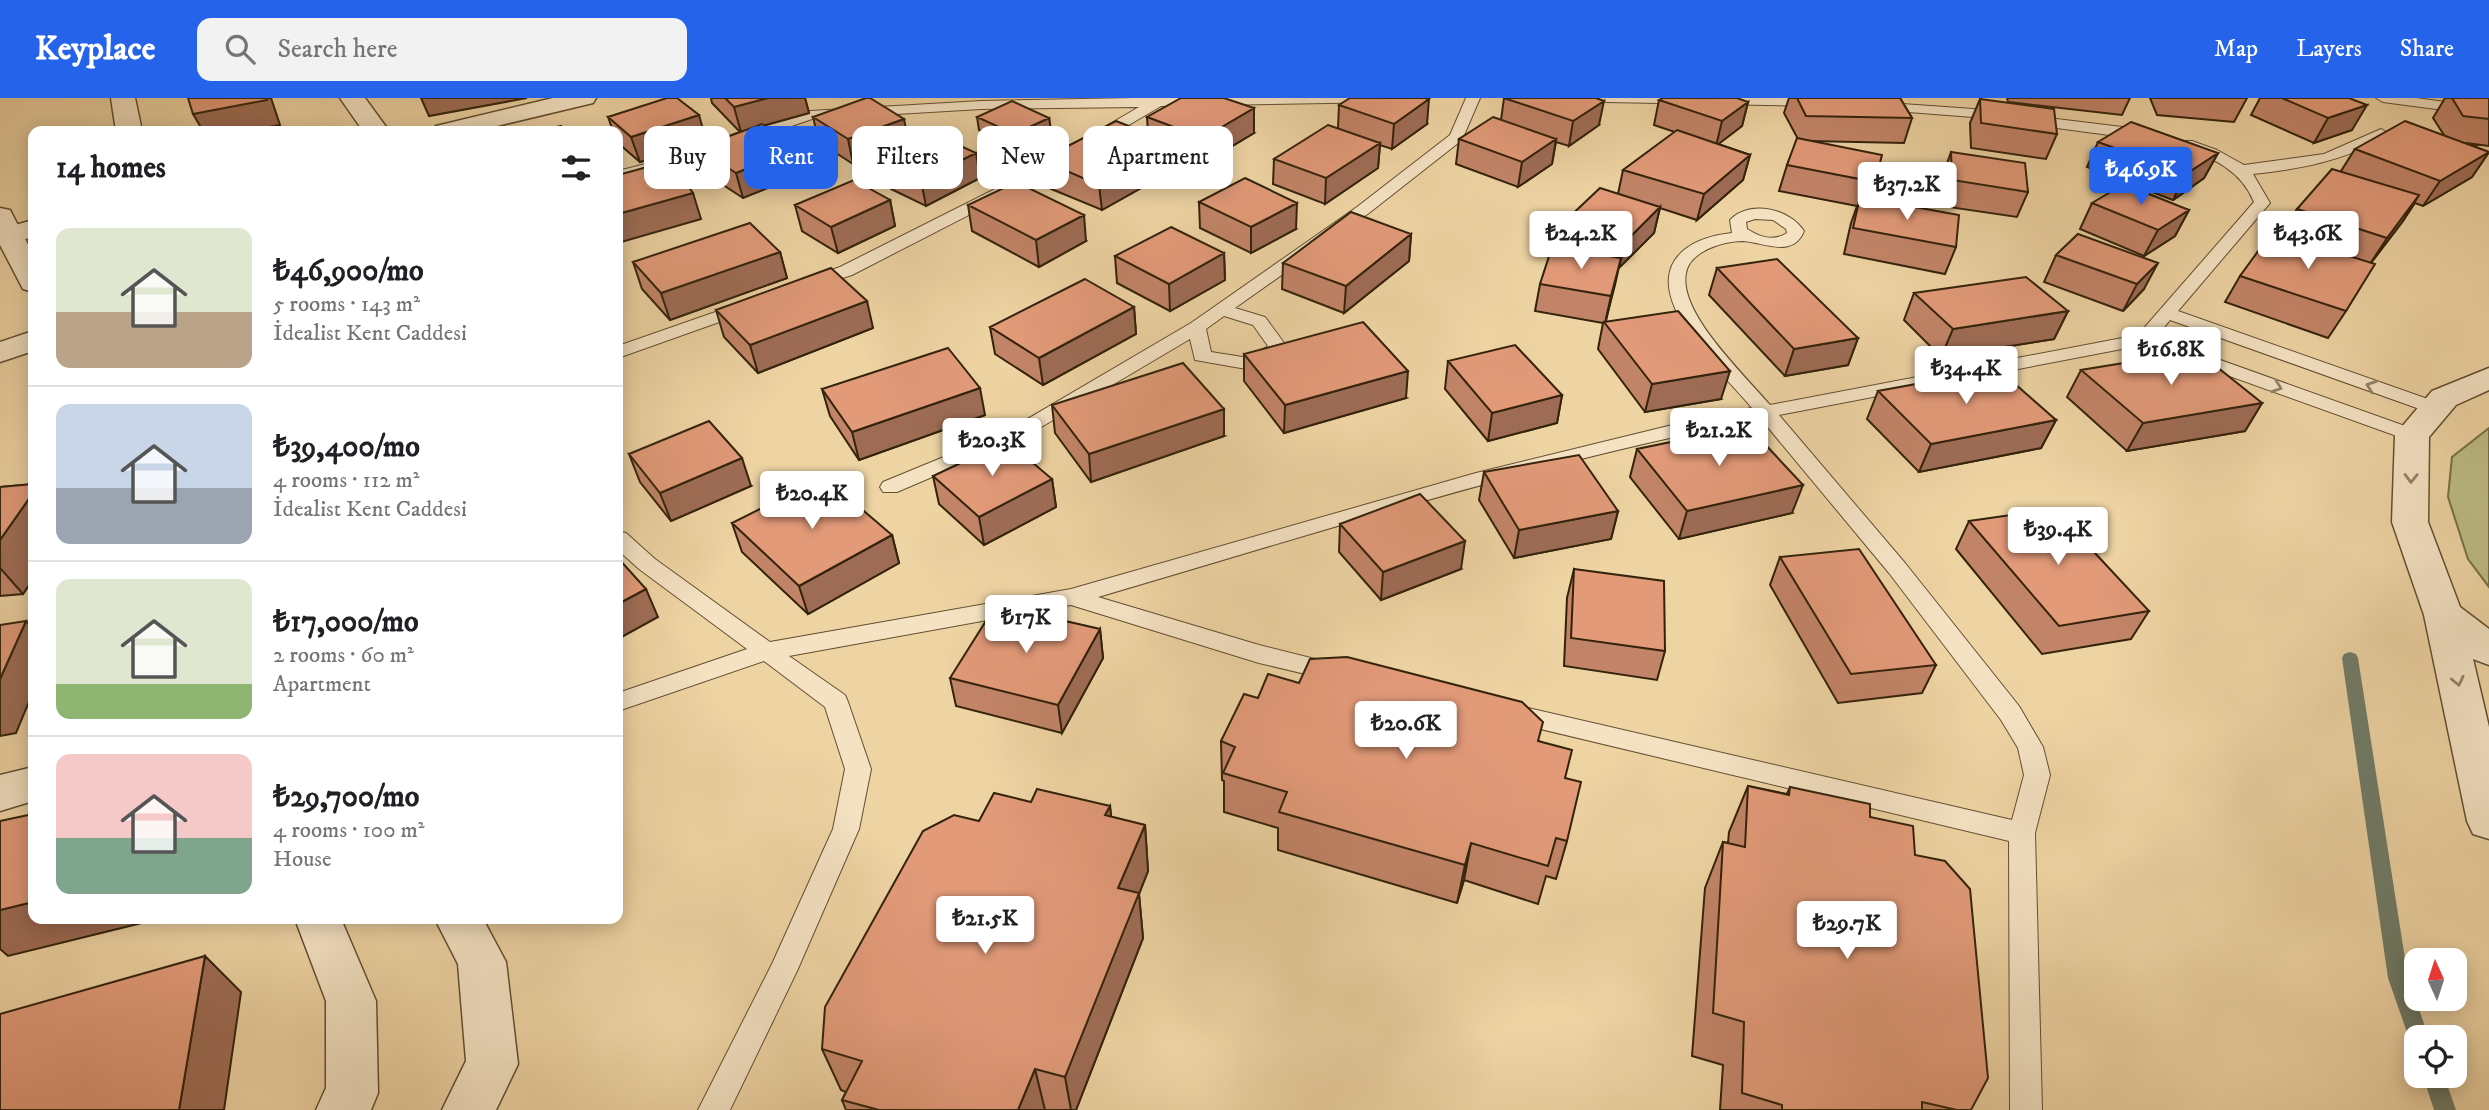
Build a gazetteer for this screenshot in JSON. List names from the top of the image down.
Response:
{
  "north": "top",
  "page": {
    "header": "Keyplace",
    "search": "Search here",
    "nav": ["Map", "Layers", "Share"],
    "chip": [
      "Buy",
      "Rent",
      "Filters",
      "New",
      "Apartment"
    ],
    "heading": "14 homes",
    "price": [
      "₺46.9K",
      "₺37.2K",
      "₺24.2K",
      "₺43.6K",
      "₺16.8K",
      "₺34.4K",
      "₺21.2K",
      "₺20.3K",
      "₺20.4K",
      "₺39.4K",
      "₺17K",
      "₺20.6K",
      "₺21.5K",
      "₺29.7K"
    ],
    "list": [
      {
        "name": "₺46,900/mo",
        "note": "5 rooms · 143 m² · İdealist Kent Caddesi"
      },
      {
        "name": "₺39,400/mo",
        "note": "4 rooms · 112 m² · İdealist Kent Caddesi"
      },
      {
        "name": "₺17,000/mo",
        "note": "2 rooms · 60 m² · Apartment"
      },
      {
        "name": "₺29,700/mo",
        "note": "4 rooms · 100 m² · House"
      }
    ]
  }
}
